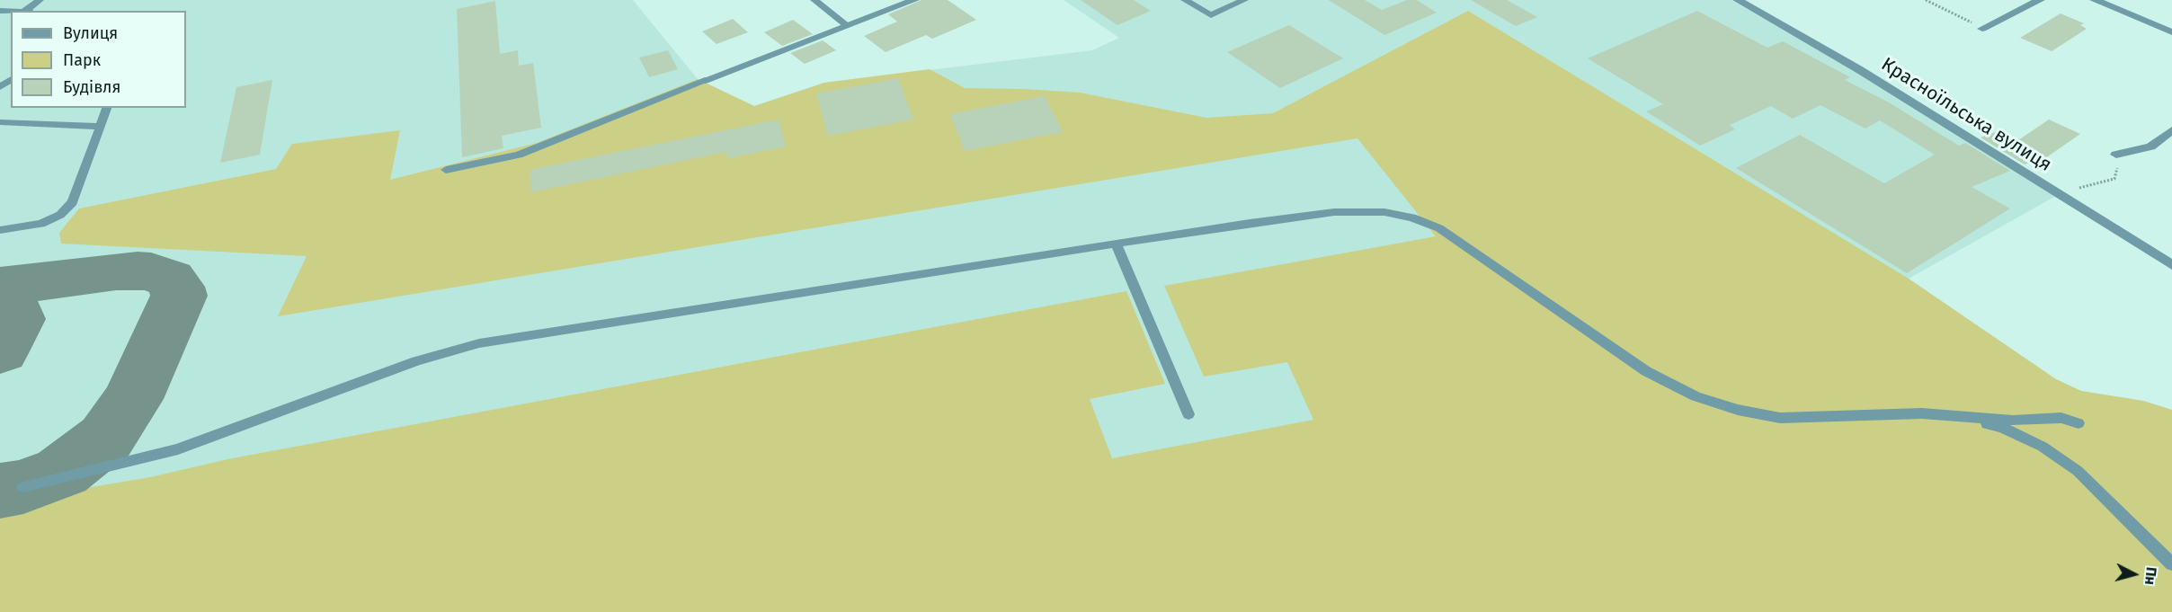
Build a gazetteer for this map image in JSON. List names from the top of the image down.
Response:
{
  "streets": {
    "street": ["Красноїльська вулиця"]
  },
  "legend": ["Вулиця", "Парк", "Будівля"],
  "north": "right"
}
